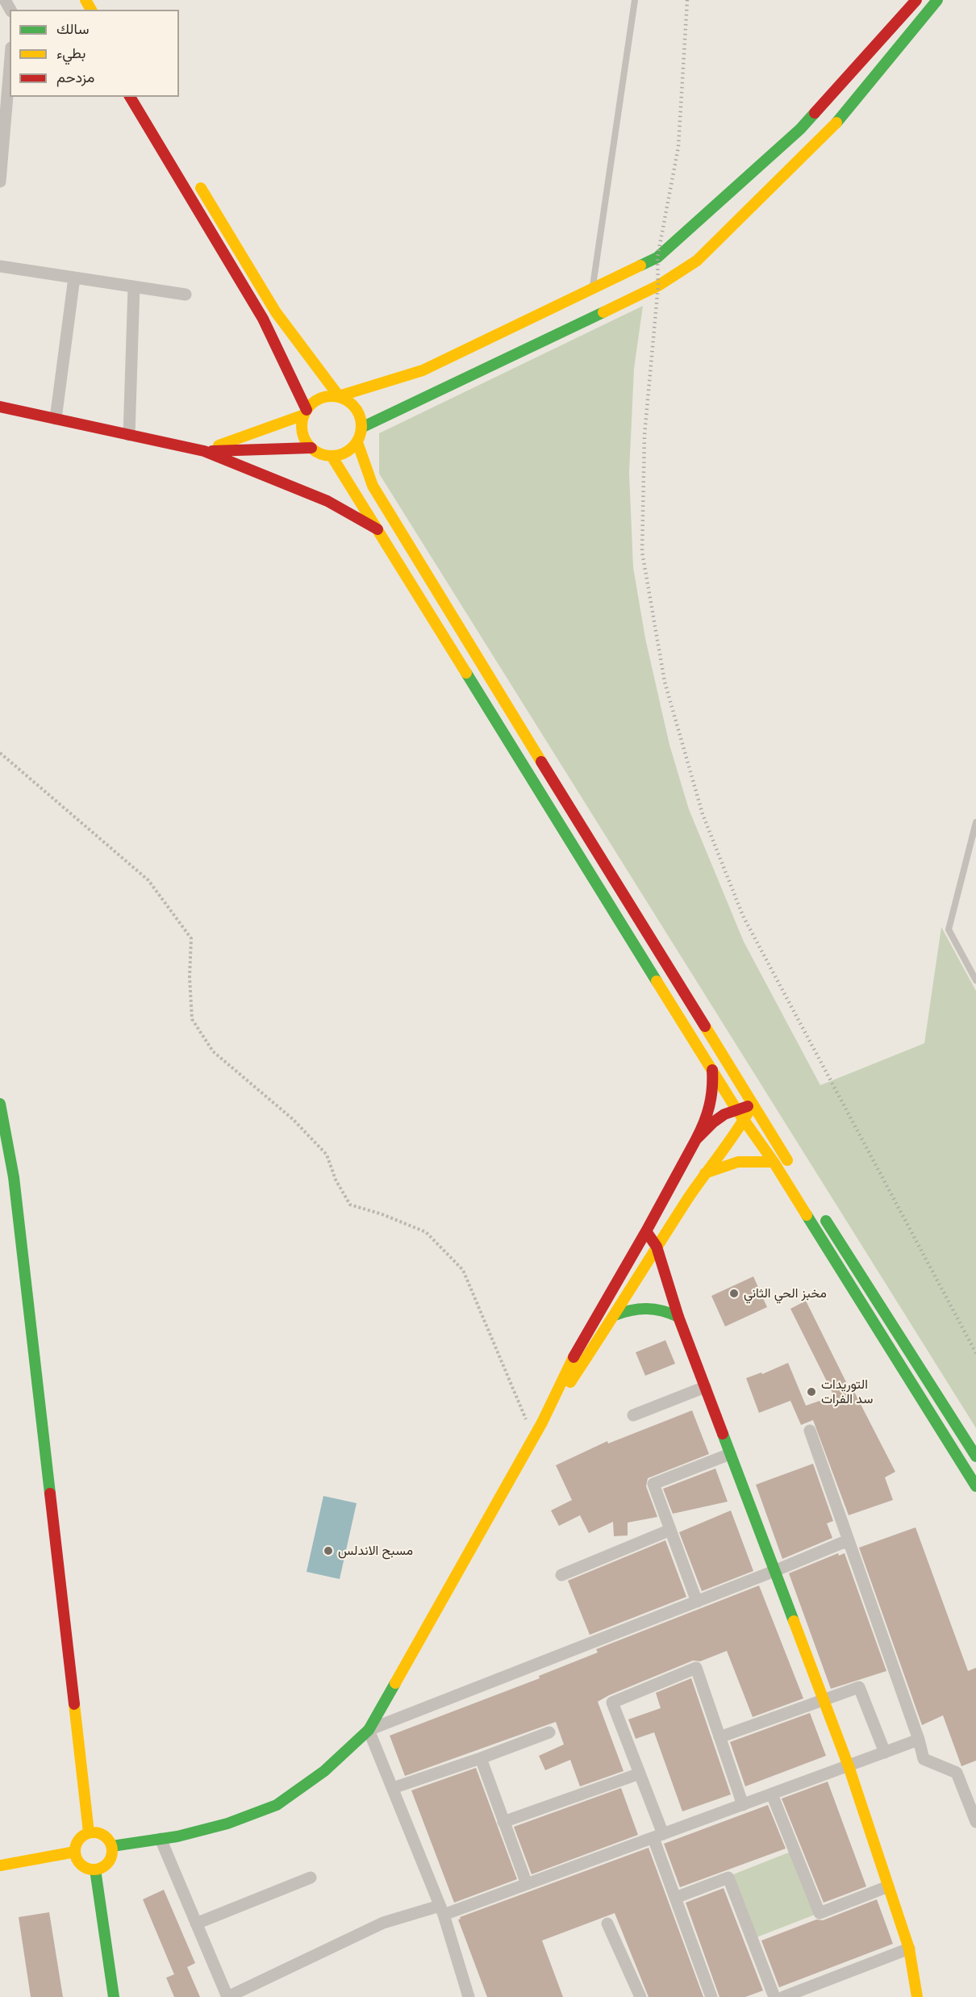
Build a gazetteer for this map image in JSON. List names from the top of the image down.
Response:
{
  "places": ["مخبز الحي الثاني", "التوريدات سد الفرات", "مسبح الاندلس"],
  "legend": ["سالك", "بطيء", "مزدحم"]
}
